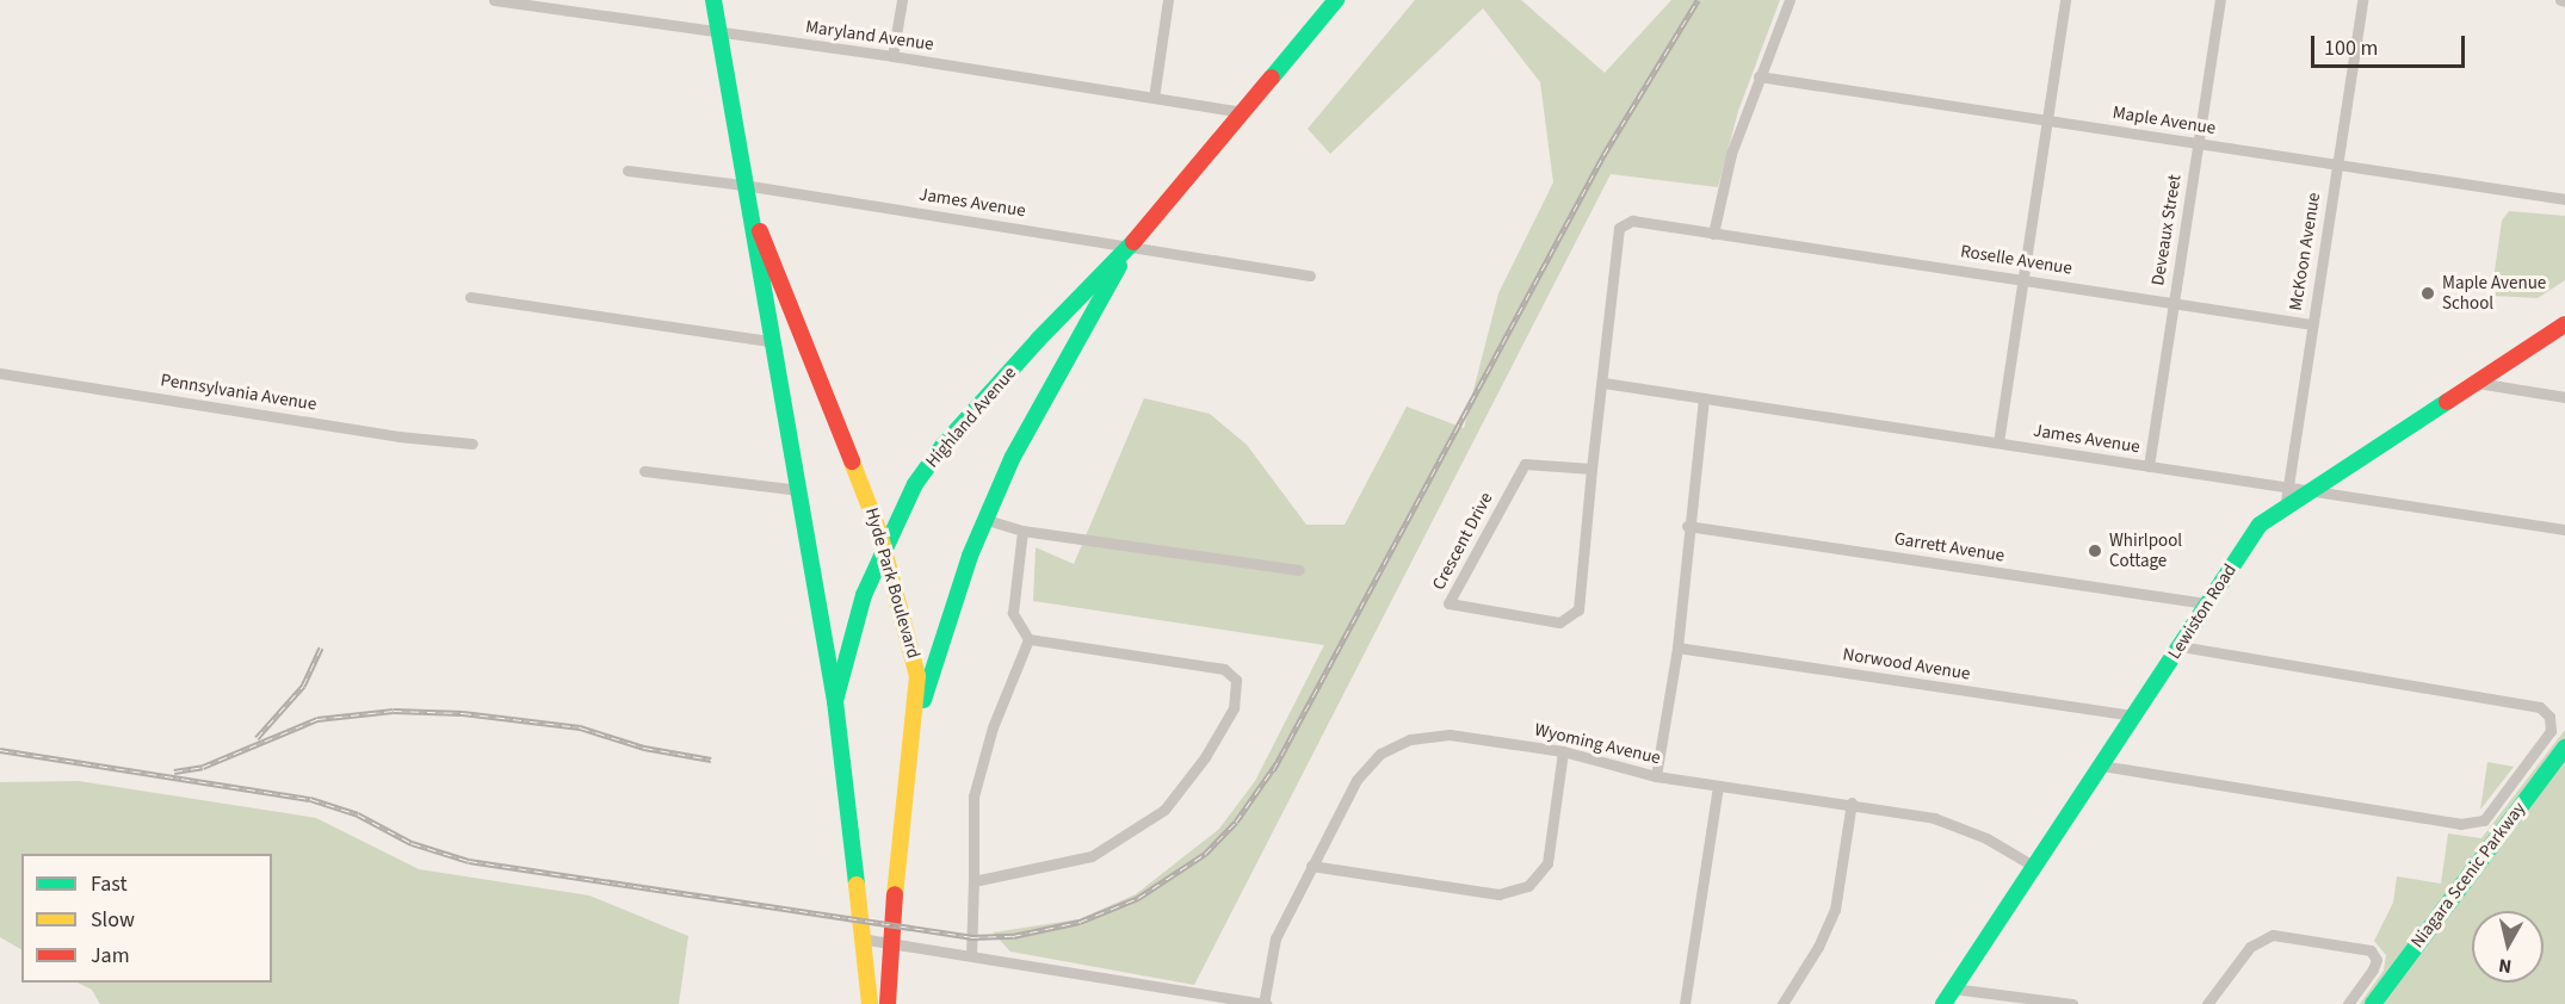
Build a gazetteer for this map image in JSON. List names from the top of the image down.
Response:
{
  "streets": {
    "main road": [
      "Highland Avenue",
      "Hyde Park Boulevard",
      "Lewiston Road",
      "Niagara Scenic Parkway"
    ],
    "street": [
      "Maryland Avenue",
      "Maple Avenue",
      "James Avenue",
      "Deveaux Street",
      "McKoon Avenue",
      "Roselle Avenue",
      "Pennsylvania Avenue",
      "Crescent Drive",
      "Garrett Avenue",
      "Norwood Avenue",
      "Wyoming Avenue"
    ]
  },
  "crossings": [
    ["Maryland Avenue", "Highland Avenue"],
    ["Maryland Avenue", "Hyde Park Boulevard"],
    ["Maple Avenue", "Deveaux Street"],
    ["Maple Avenue", "McKoon Avenue"],
    ["James Avenue", "Deveaux Street"],
    ["James Avenue", "McKoon Avenue"],
    ["James Avenue", "Highland Avenue"],
    ["James Avenue", "Crescent Drive"],
    ["James Avenue", "Hyde Park Boulevard"],
    ["James Avenue", "Lewiston Road"],
    ["Deveaux Street", "Roselle Avenue"],
    ["McKoon Avenue", "Roselle Avenue"],
    ["McKoon Avenue", "Lewiston Road"],
    ["Roselle Avenue", "Crescent Drive"],
    ["Highland Avenue", "Hyde Park Boulevard"],
    ["Garrett Avenue", "Lewiston Road"],
    ["Lewiston Road", "Norwood Avenue"],
    ["Lewiston Road", "Wyoming Avenue"]
  ],
  "places": ["Maple Avenue School", "Whirlpool Cottage"],
  "legend": ["Fast", "Slow", "Jam"],
  "scale_bar": "100 m",
  "north": "bottom"
}
